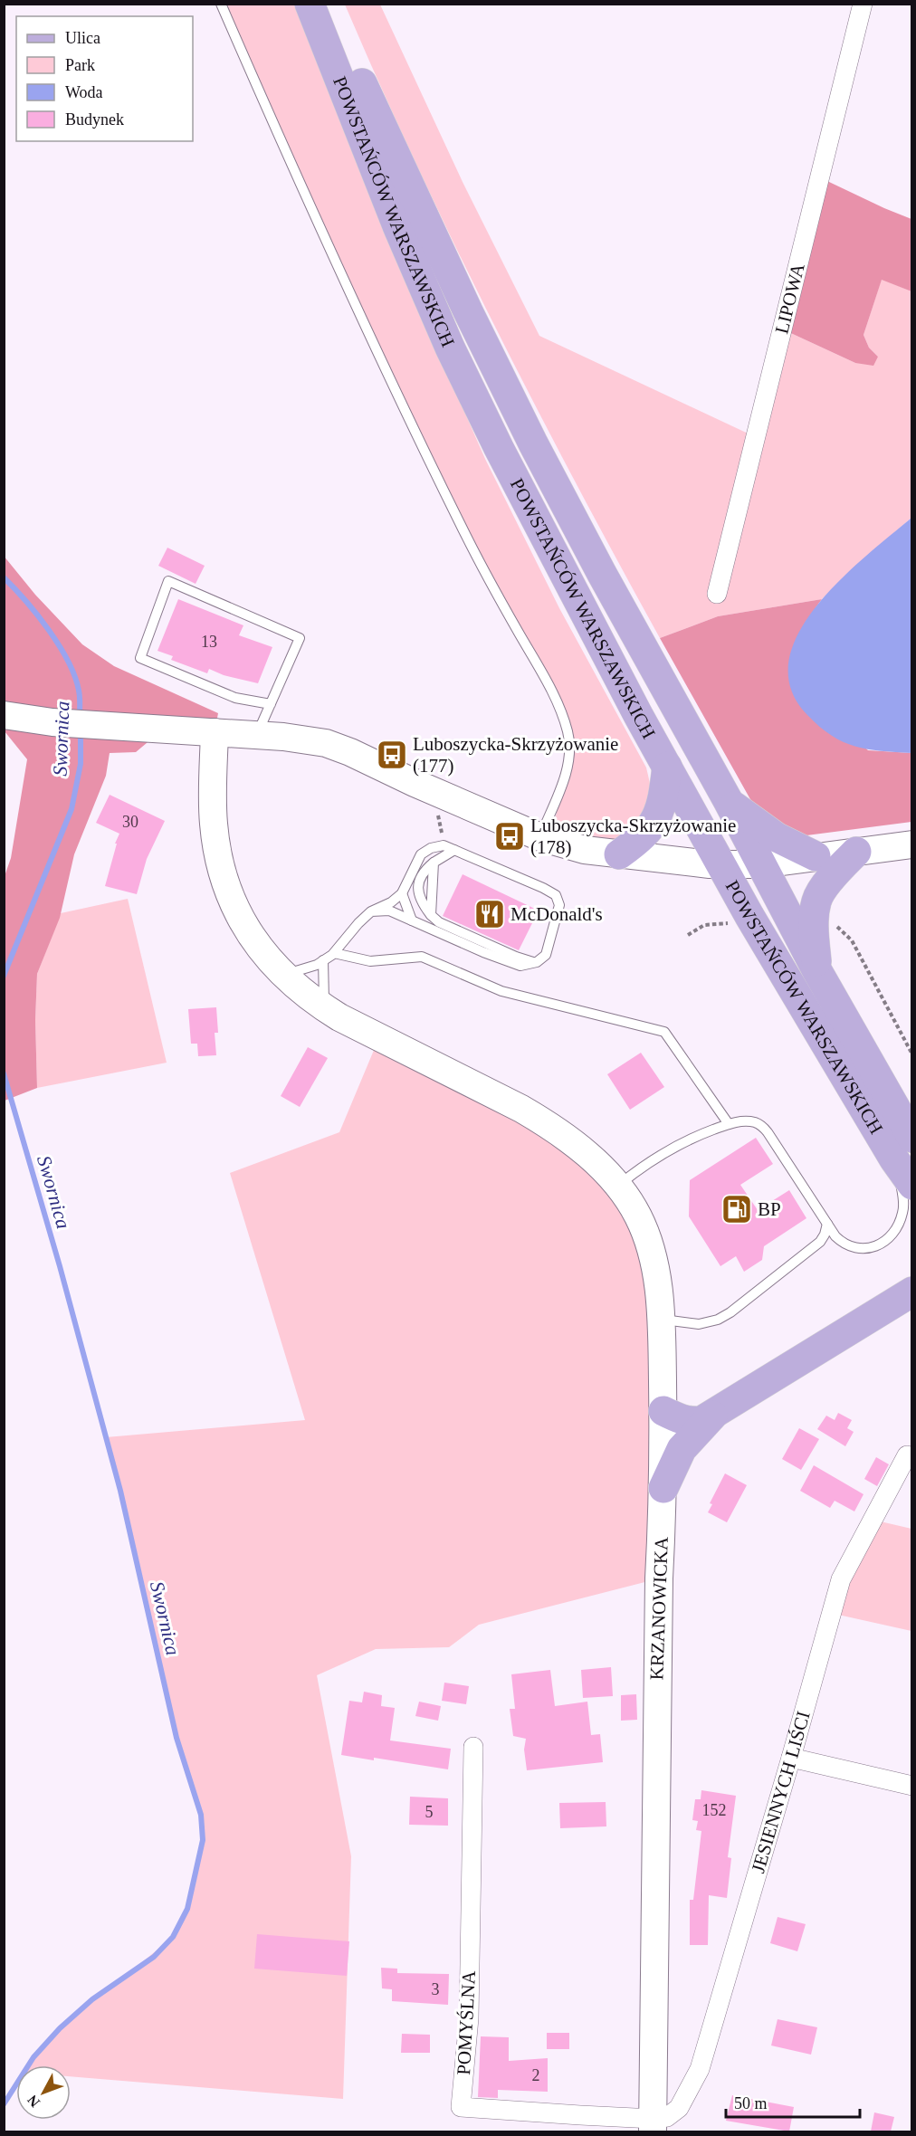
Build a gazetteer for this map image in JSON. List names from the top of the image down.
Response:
{
  "streets": {
    "main road": ["POWSTAŃCÓW WARSZAWSKICH"],
    "street": [
      "LIPOWA",
      "KRZANOWICKA",
      "JESIENNYCH LIŚCI",
      "POMYŚLNA"
    ]
  },
  "crossings": [
    ["KRZANOWICKA", "JESIENNYCH LIŚCI"],
    ["KRZANOWICKA", "POMYŚLNA"],
    ["JESIENNYCH LIŚCI", "POMYŚLNA"]
  ],
  "water": ["Swornica"],
  "places": {
    "bus stop": ["Luboszycka-Skrzyżowanie (177)", "Luboszycka-Skrzyżowanie (178)"],
    "restaurant": ["McDonald's"],
    "fuel station": ["BP"]
  },
  "house_numbers": [
    "13",
    "30",
    "152",
    "5",
    "3",
    "2"
  ],
  "legend": [
    "Ulica",
    "Park",
    "Woda",
    "Budynek"
  ],
  "scale_bar": "50 m",
  "north": "bottom left"
}
